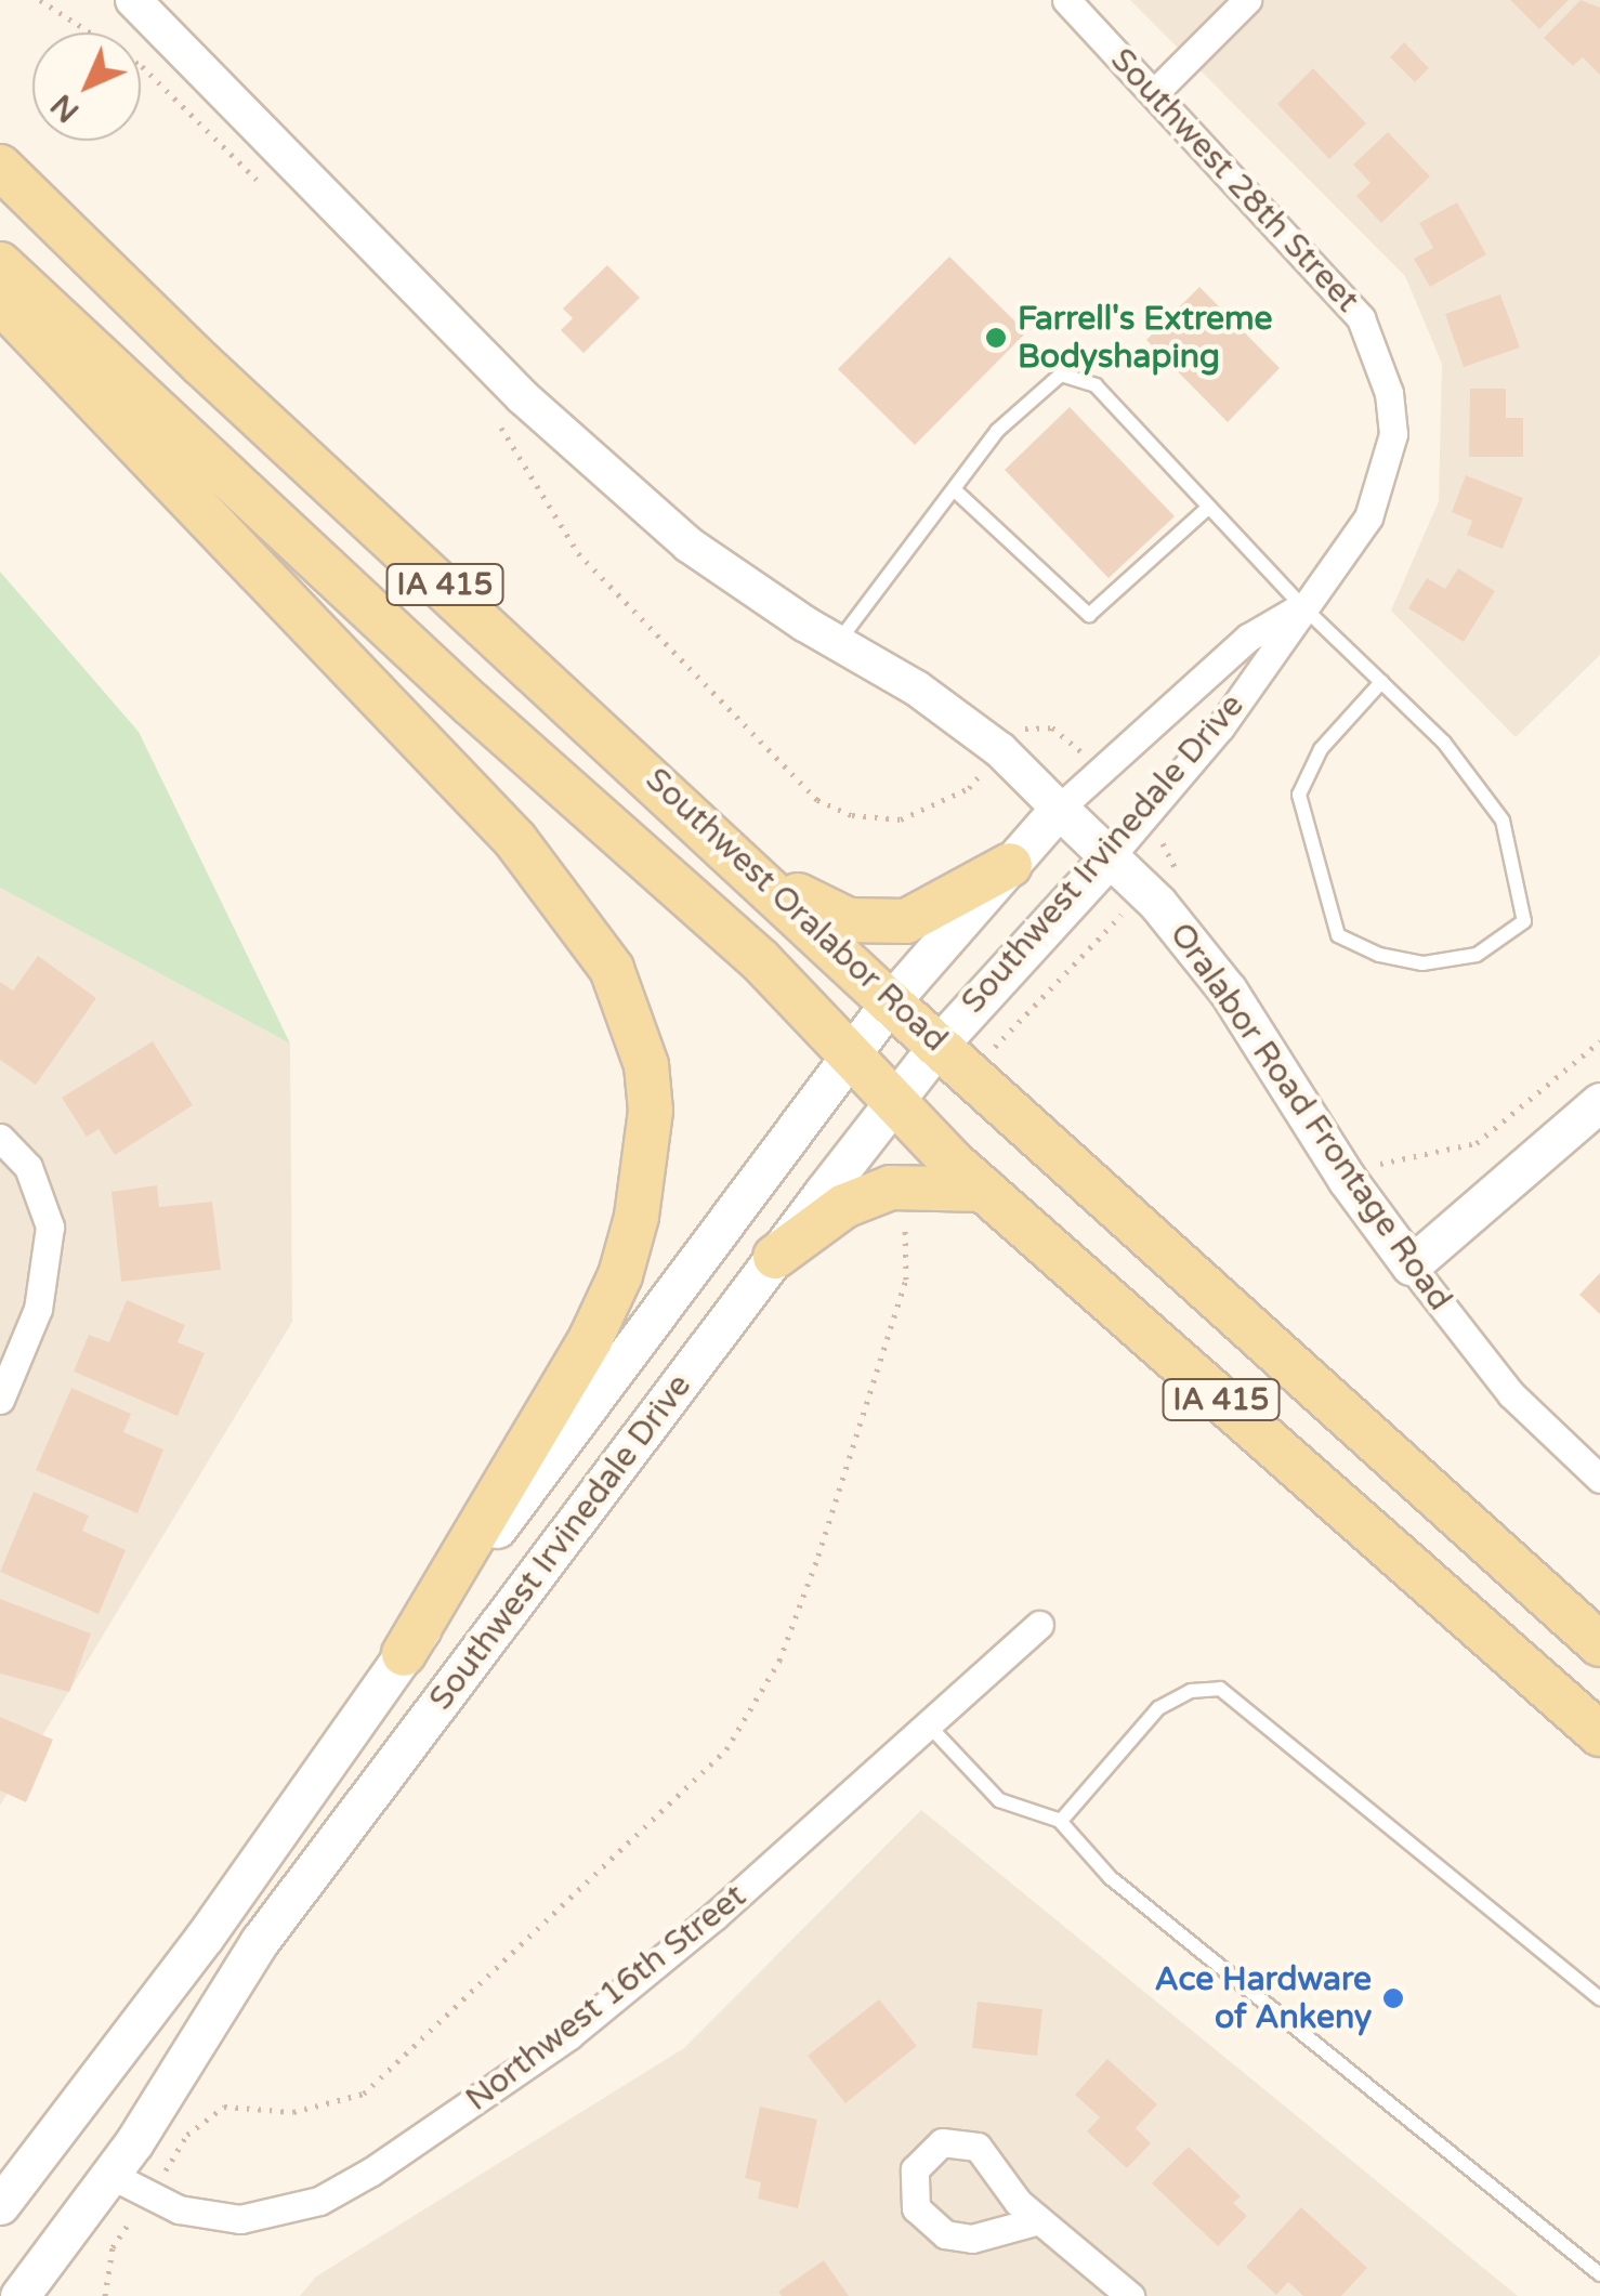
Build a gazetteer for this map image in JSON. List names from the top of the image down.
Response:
{
  "streets": {
    "main road": [
      "IA 415",
      "Southwest Irvinedale Drive",
      "Southwest Oralabor Road",
      "Oralabor Road Frontage Road"
    ],
    "street": ["Southwest 28th Street", "Northwest 16th Street"]
  },
  "crossings": [
    ["Southwest 28th Street", "Southwest Irvinedale Drive"],
    ["Southwest Irvinedale Drive", "Southwest Oralabor Road"],
    ["Southwest Irvinedale Drive", "Oralabor Road Frontage Road"],
    ["Southwest Irvinedale Drive", "Northwest 16th Street"]
  ],
  "places": ["Farrell's Extreme Bodyshaping", "Ace Hardware of Ankeny"],
  "north": "bottom left"
}
